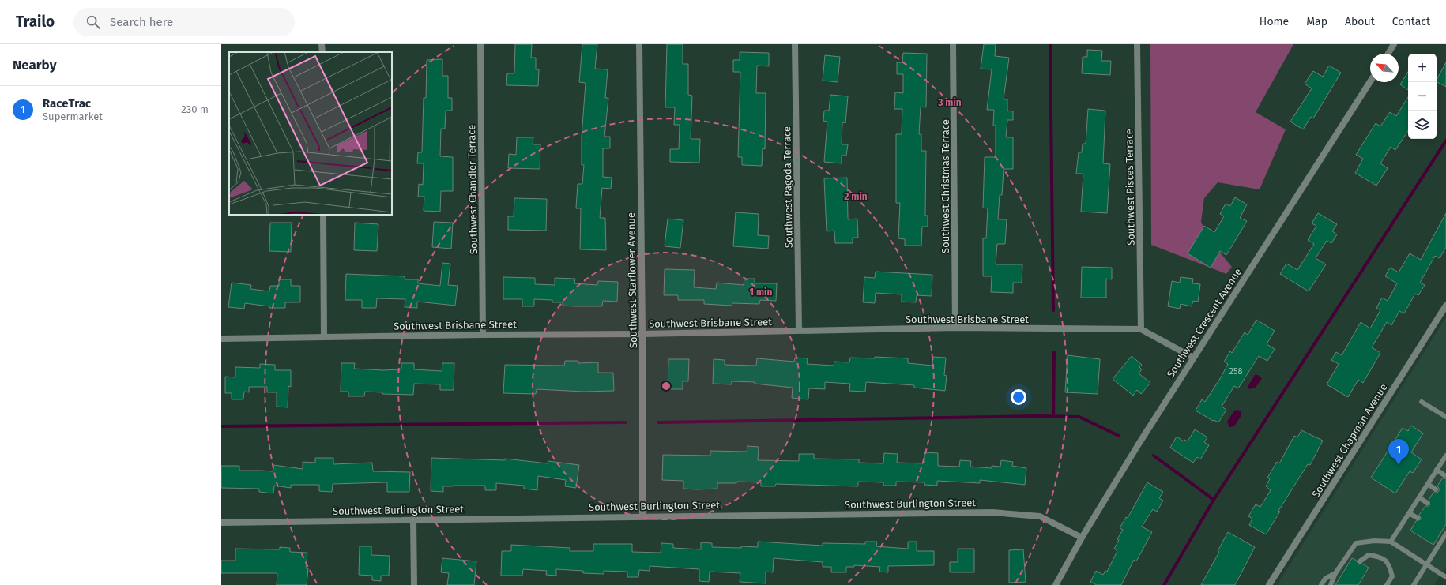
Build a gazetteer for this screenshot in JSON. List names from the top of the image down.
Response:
{
  "streets": {
    "street": [
      "Southwest Christmas Terrace",
      "Southwest Pagoda Terrace",
      "Southwest Pisces Terrace",
      "Southwest Chandler Terrace",
      "Southwest Starflower Avenue",
      "Southwest Brisbane Street",
      "Southwest Crescent Avenue",
      "Southwest Chapman Avenue",
      "Southwest Burlington Street"
    ]
  },
  "crossings": [
    ["Southwest Christmas Terrace", "Southwest Brisbane Street"],
    ["Southwest Pagoda Terrace", "Southwest Brisbane Street"],
    ["Southwest Pisces Terrace", "Southwest Brisbane Street"],
    ["Southwest Chandler Terrace", "Southwest Brisbane Street"],
    ["Southwest Starflower Avenue", "Southwest Brisbane Street"],
    ["Southwest Starflower Avenue", "Southwest Burlington Street"],
    ["Southwest Brisbane Street", "Southwest Crescent Avenue"],
    ["Southwest Crescent Avenue", "Southwest Burlington Street"]
  ],
  "house_numbers": ["258"],
  "north": "top left",
  "page": {
    "header": "Trailo",
    "search": "Search here",
    "nav": [
      "Home",
      "Map",
      "About",
      "Contact"
    ],
    "heading": "Nearby",
    "map_buttons": ["+", "−"],
    "list": [
      {
        "mark": "1",
        "name": "RaceTrac",
        "note": "Supermarket",
        "value": "230 m"
      }
    ],
    "pins": "1"
  },
  "rings": ["3 min", "2 min", "1 min"]
}
